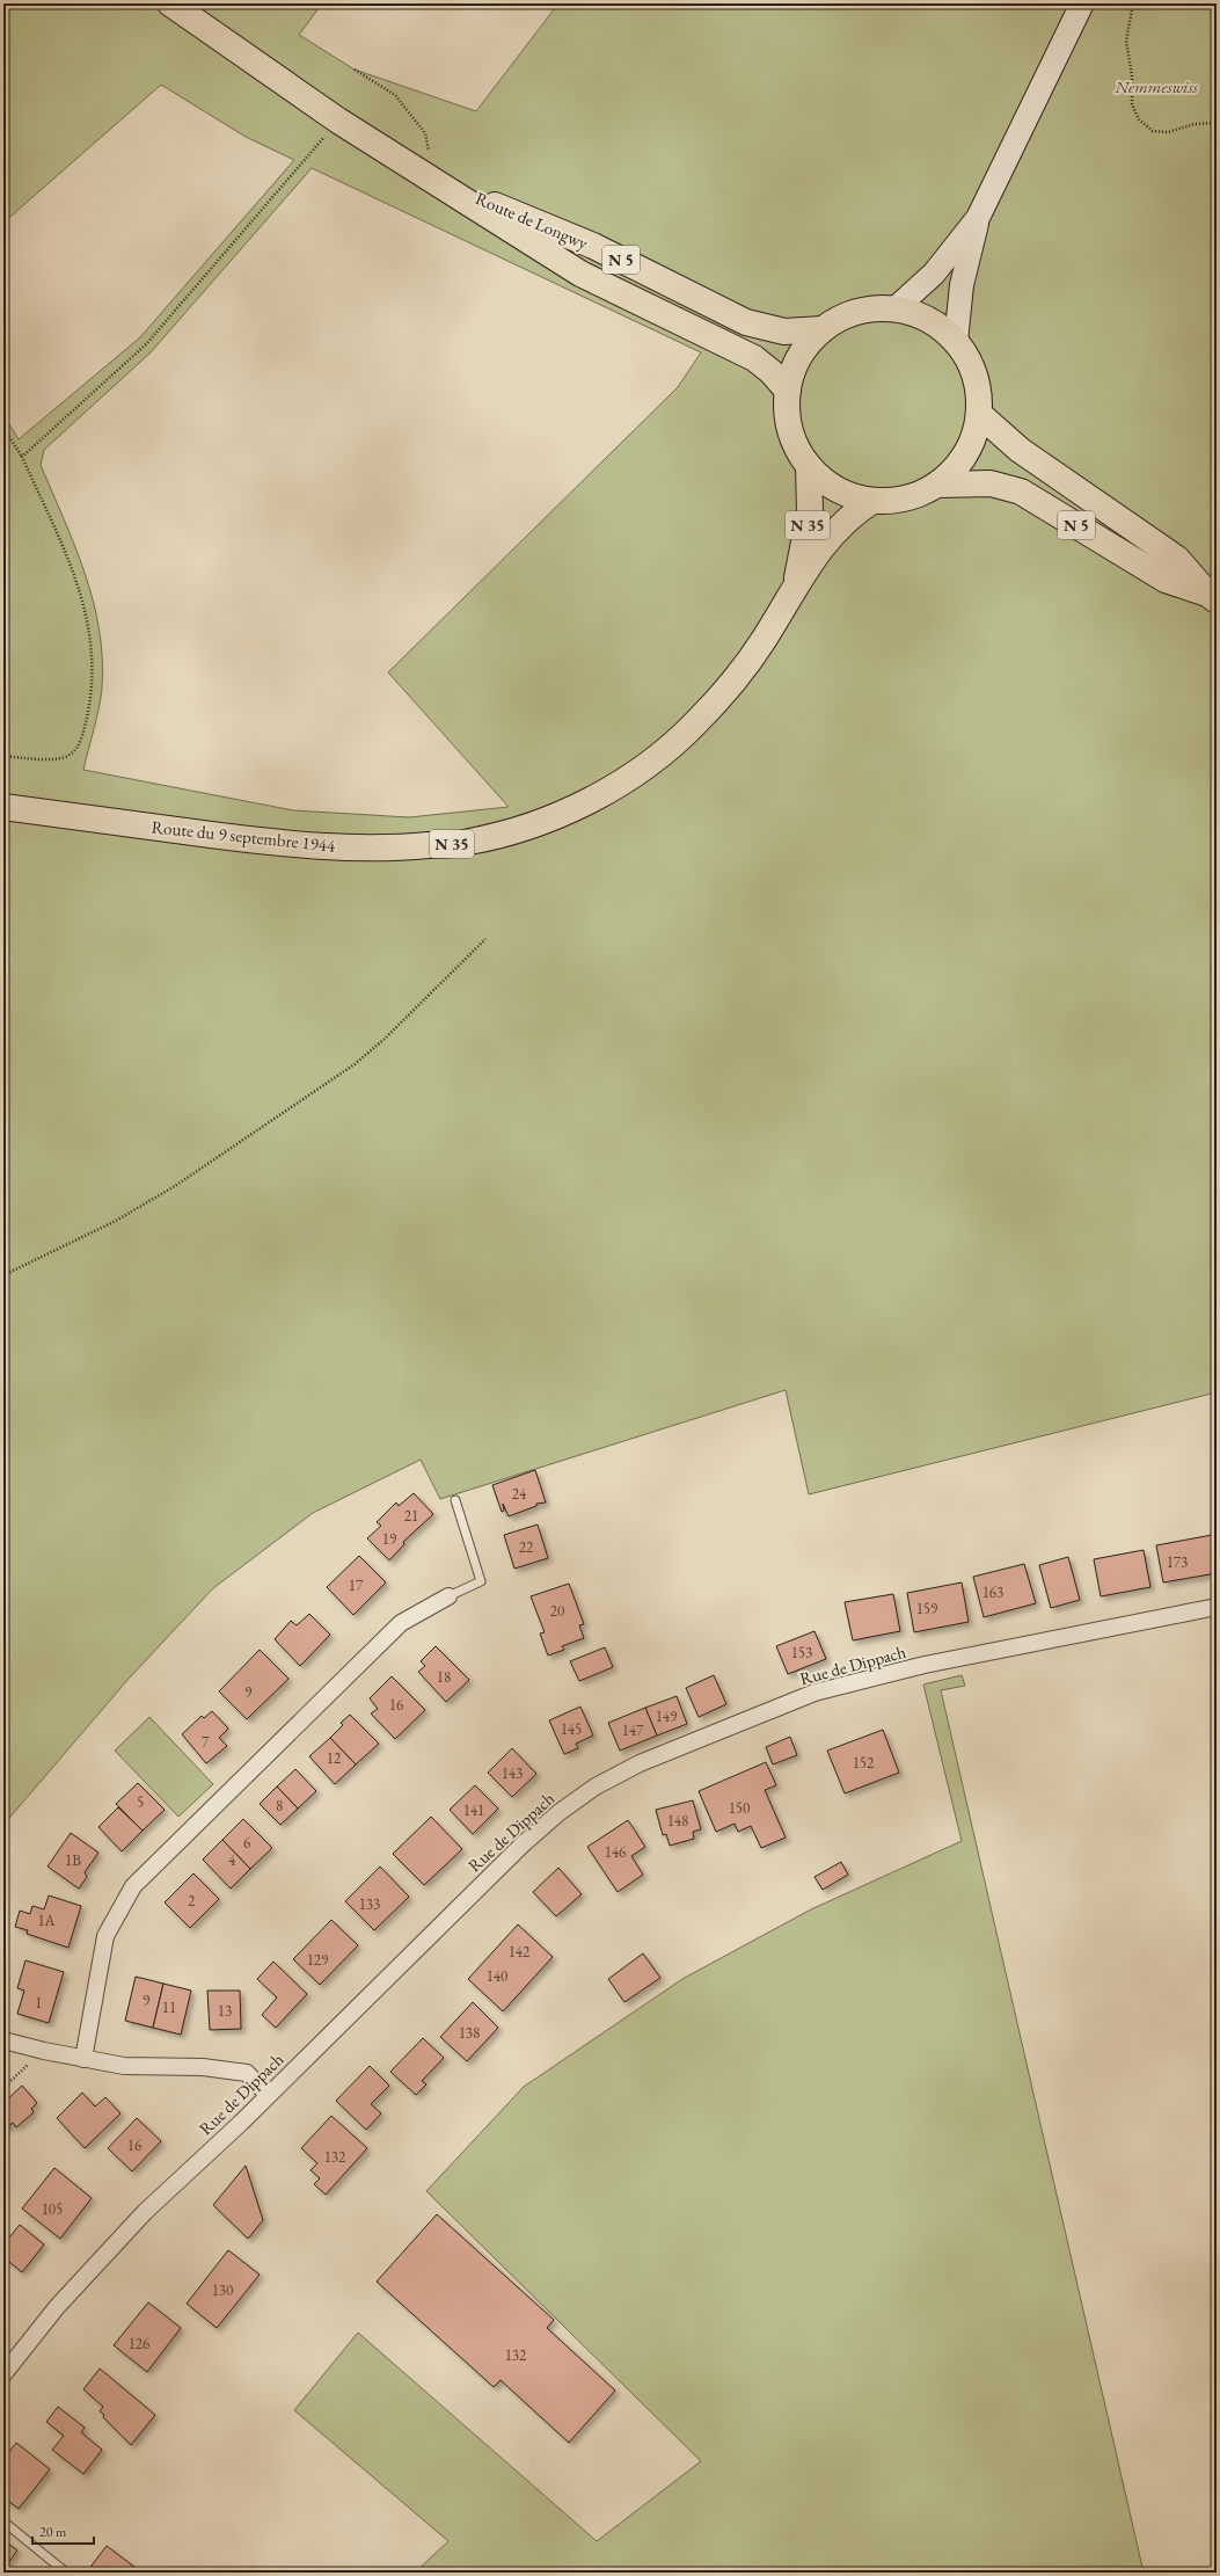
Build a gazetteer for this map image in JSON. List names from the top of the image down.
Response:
{
  "streets": {
    "main road": [
      "Route de Longwy",
      "N 5",
      "N 35",
      "Route du 9 septembre 1944"
    ],
    "street": ["Rue de Dippach"]
  },
  "crossings": [
    ["Route de Longwy", "N 5"],
    ["N 5", "N 35"],
    ["N 35", "Route du 9 septembre 1944"]
  ],
  "parks": ["Nemmeswiss"],
  "house_numbers": [
    "24",
    "21",
    "19",
    "22",
    "173",
    "17",
    "163",
    "159",
    "20",
    "153",
    "18",
    "9",
    "16",
    "149",
    "145",
    "147",
    "7",
    "12",
    "152",
    "143",
    "5",
    "8",
    "150",
    "141",
    "148",
    "6",
    "146",
    "1B",
    "4",
    "2",
    "133",
    "1A",
    "142",
    "129",
    "140",
    "9",
    "1",
    "11",
    "13",
    "138",
    "16",
    "132",
    "105",
    "130",
    "126",
    "132"
  ],
  "scale_bar": "20 m"
}
